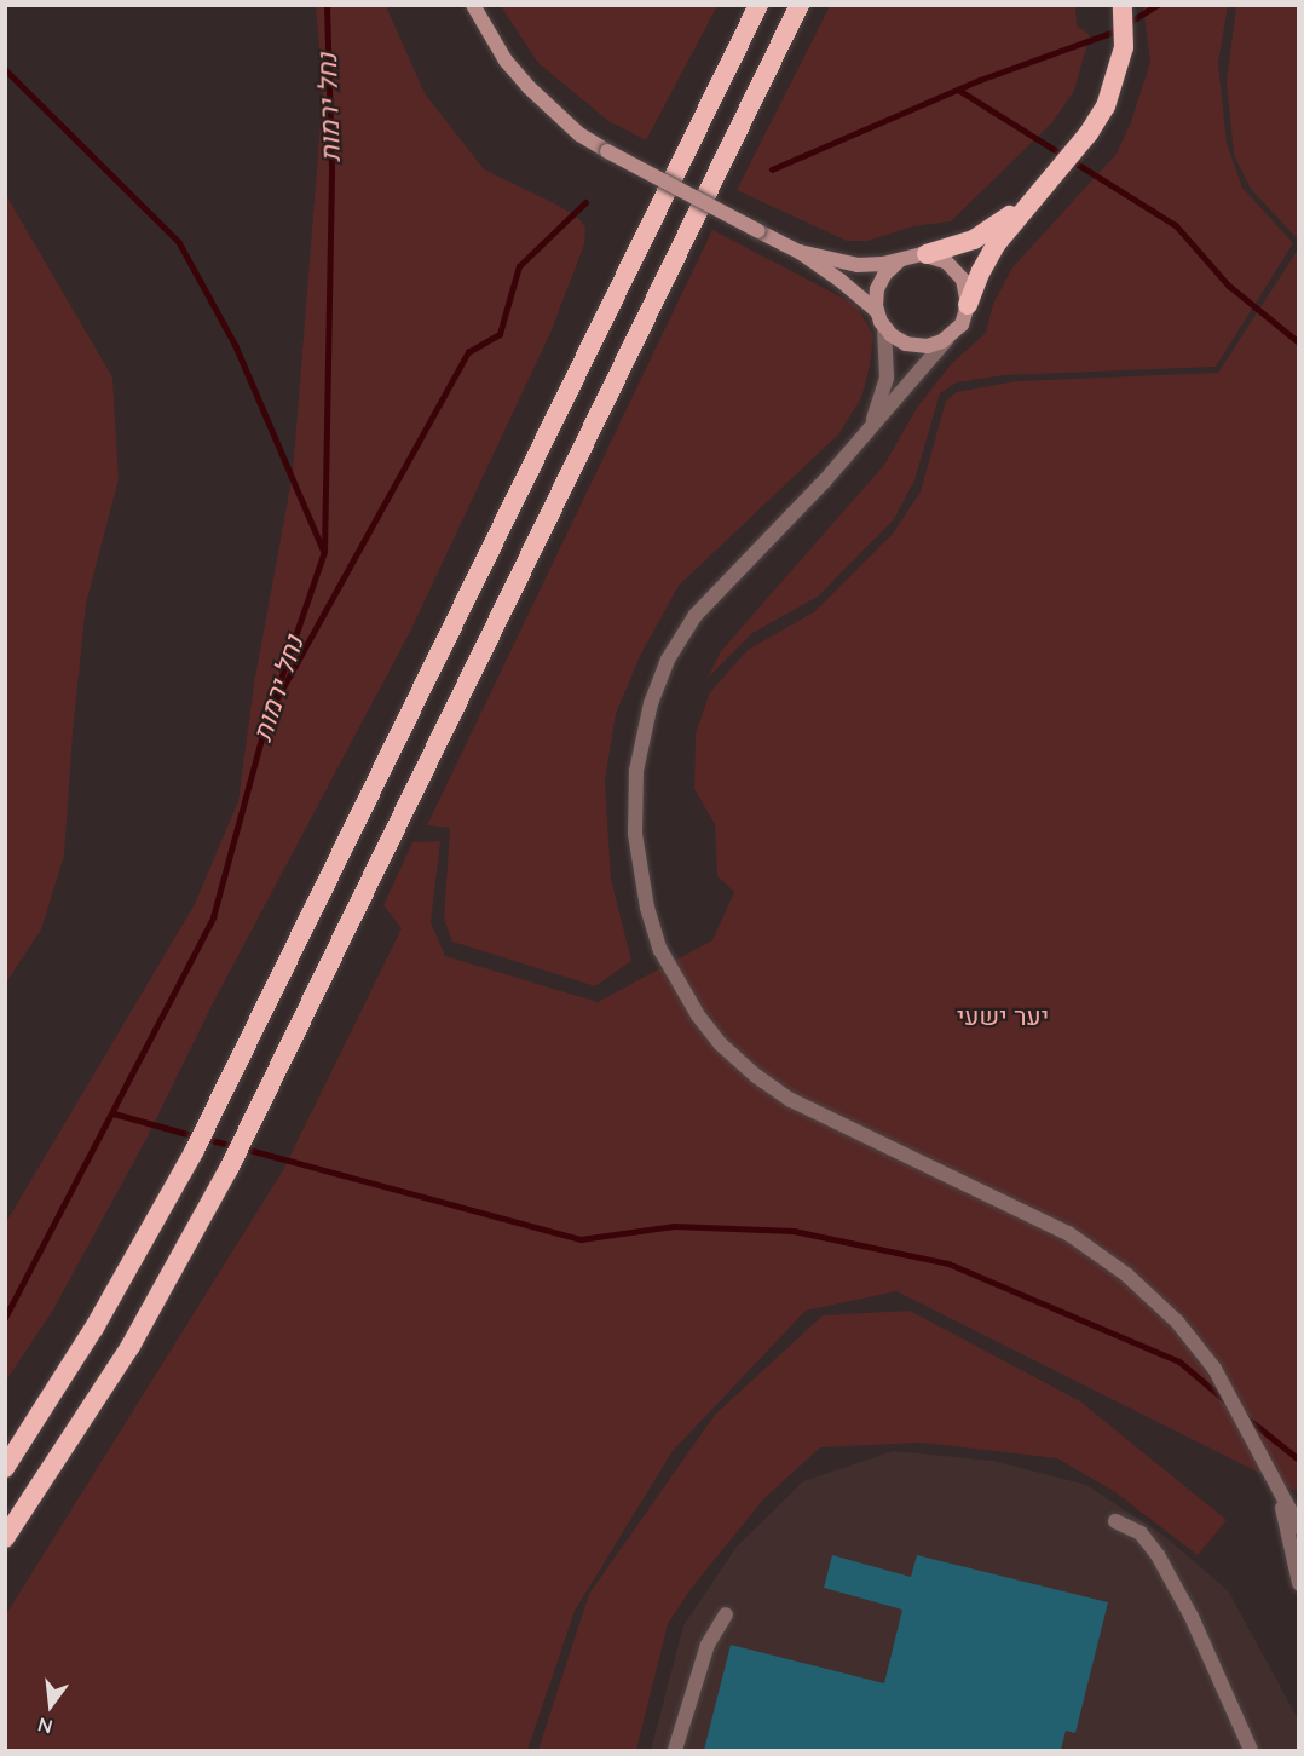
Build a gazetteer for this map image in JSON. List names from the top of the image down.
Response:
{
  "water": ["נחל ירמות"],
  "parks": ["יער ישעי"],
  "north": "bottom"
}
